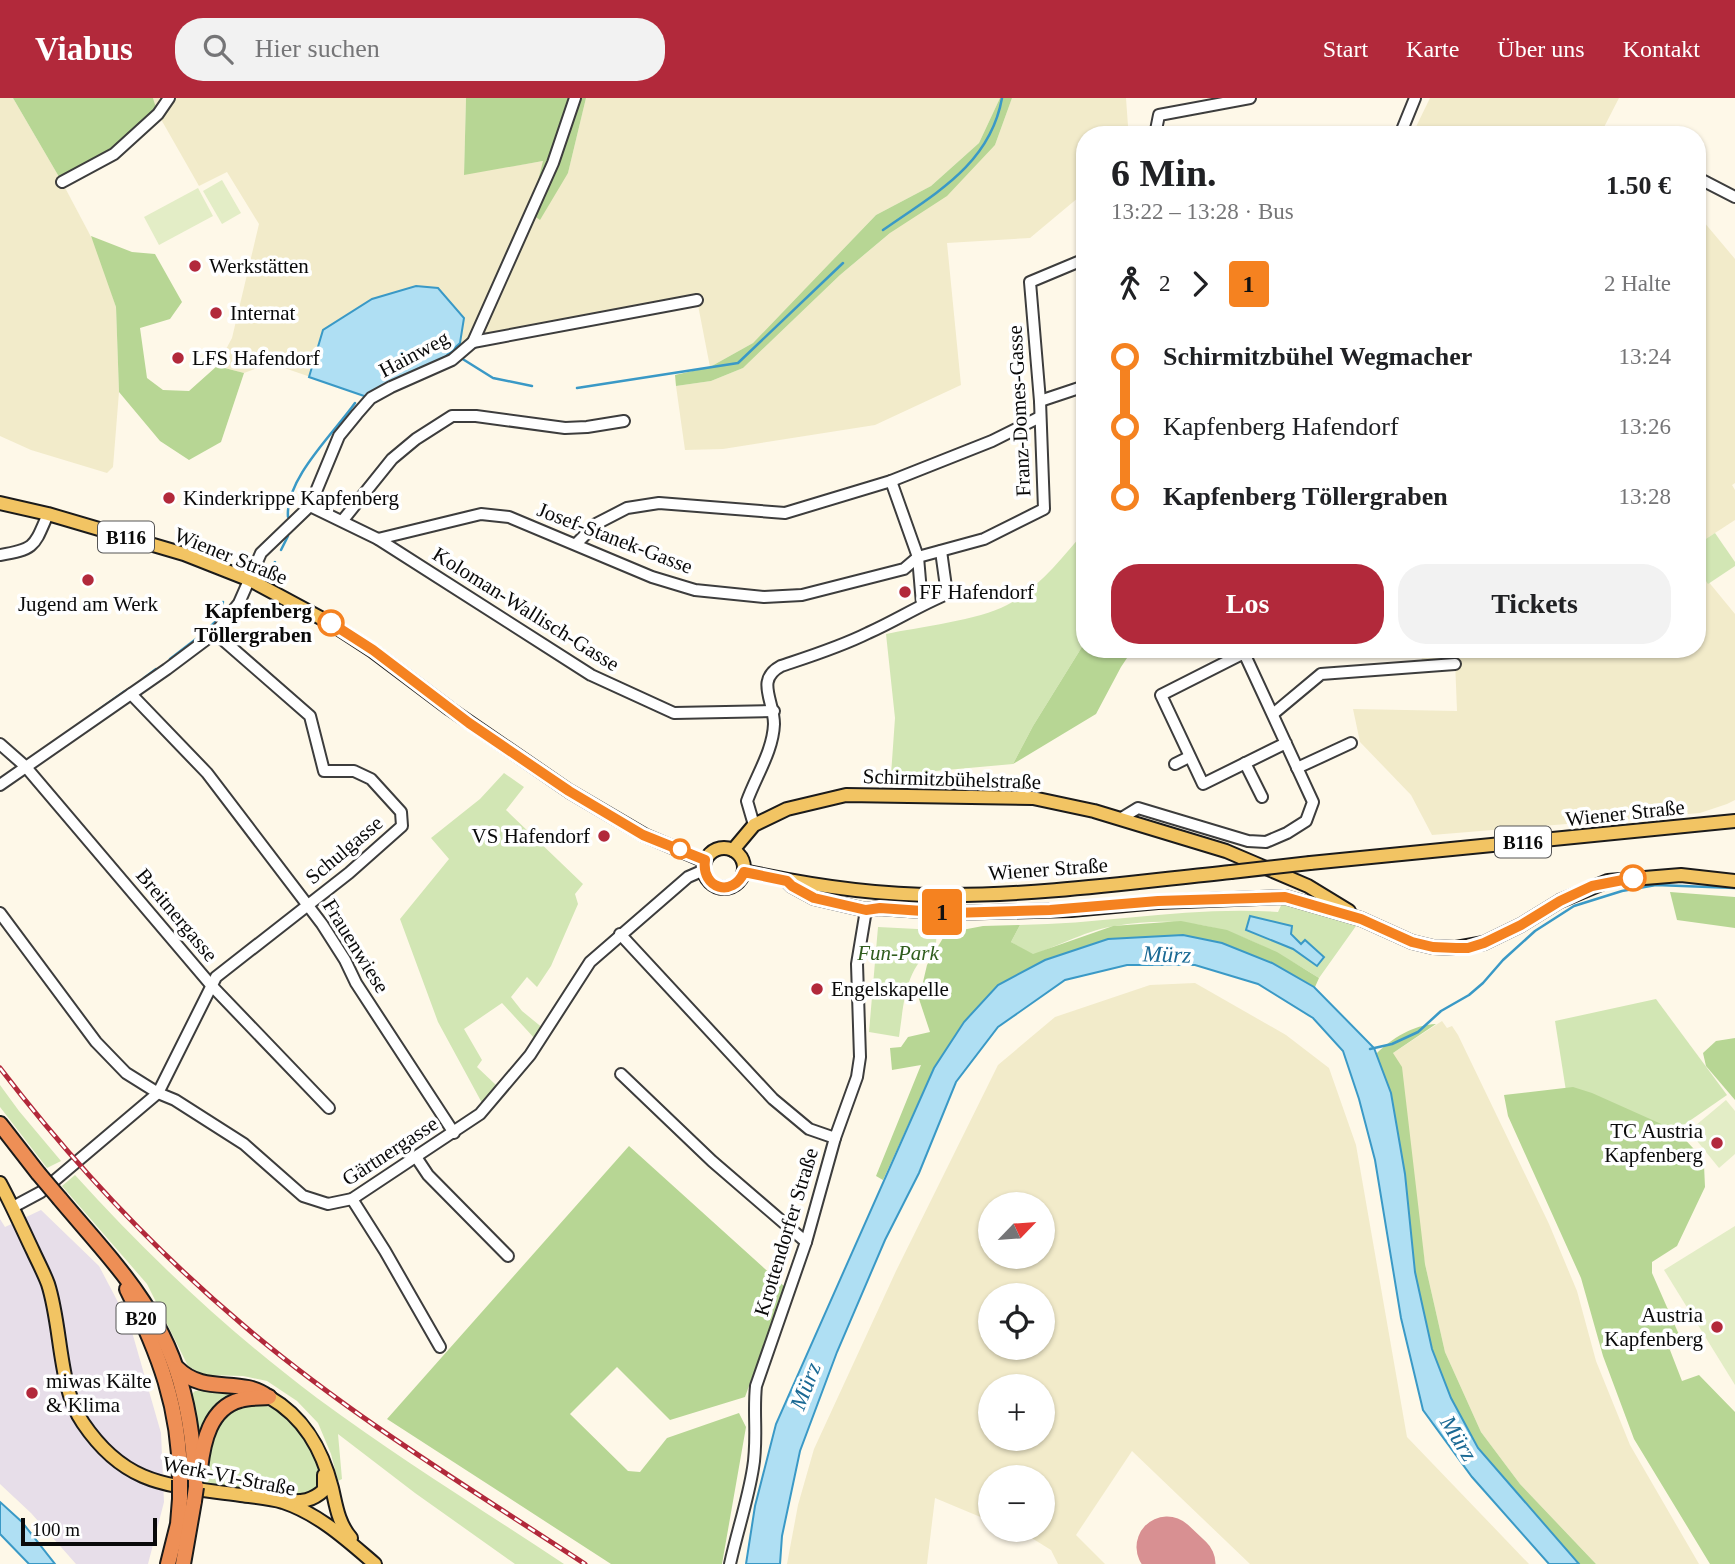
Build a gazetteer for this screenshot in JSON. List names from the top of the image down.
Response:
{
  "streets": {
    "highway": ["B20"],
    "main road": [
      "B116",
      "Wiener Straße",
      "Schirmitzbühelstraße",
      "Werk-VI-Straße"
    ],
    "street": [
      "Hainweg",
      "Franz-Domes-Gasse",
      "Josef-Stanek-Gasse",
      "Koloman-Wallisch-Gasse",
      "Schulgasse",
      "Breitnergasse",
      "Frauenwiese",
      "Gärtnergasse",
      "Krottendorfer Straße"
    ]
  },
  "crossings": [
    ["Hainweg", "Wiener Straße"],
    ["Hainweg", "Koloman-Wallisch-Gasse"],
    ["Hainweg", "Schulgasse"],
    ["Hainweg", "Breitnergasse"],
    ["Hainweg", "Frauenwiese"],
    ["Franz-Domes-Gasse", "Josef-Stanek-Gasse"],
    ["B116", "Wiener Straße"],
    ["B116", "Gärtnergasse"],
    ["Josef-Stanek-Gasse", "Koloman-Wallisch-Gasse"],
    ["Wiener Straße", "Gärtnergasse"],
    ["Schulgasse", "Breitnergasse"],
    ["Schulgasse", "Frauenwiese"],
    ["Schulgasse", "Gärtnergasse"],
    ["Frauenwiese", "Gärtnergasse"]
  ],
  "water": ["Mürz"],
  "parks": ["Fun-Park"],
  "places": [
    "Werkstätten",
    "Internat",
    "LFS Hafendorf",
    "Kinderkrippe Kapfenberg",
    "Jugend am Werk",
    "FF Hafendorf",
    "Kapfenberg Töllergraben",
    "VS Hafendorf",
    "Engelskapelle",
    "TC Austria Kapfenberg",
    "Austria Kapfenberg",
    "miwas Kälte & Klima"
  ],
  "lines": ["bus line 1"],
  "scale_bar": "100 m",
  "north": "top right",
  "page": {
    "header": "Viabus",
    "search": "Hier suchen",
    "nav": [
      "Start",
      "Karte",
      "Über uns",
      "Kontakt"
    ],
    "on_map": "1",
    "heading": ["6 Min.", "13:22 – 13:28 · Bus", "1.50 €"],
    "legs": ["2", "1", "2 Halte"],
    "list": [
      {
        "name": "Schirmitzbühel Wegmacher",
        "value": "13:24"
      },
      {
        "name": "Kapfenberg Hafendorf",
        "value": "13:26"
      },
      {
        "name": "Kapfenberg Töllergraben",
        "value": "13:28"
      }
    ],
    "buttons": ["Los", "Tickets"],
    "map_buttons": ["+", "−"],
    "scale": "100 m"
  }
}
